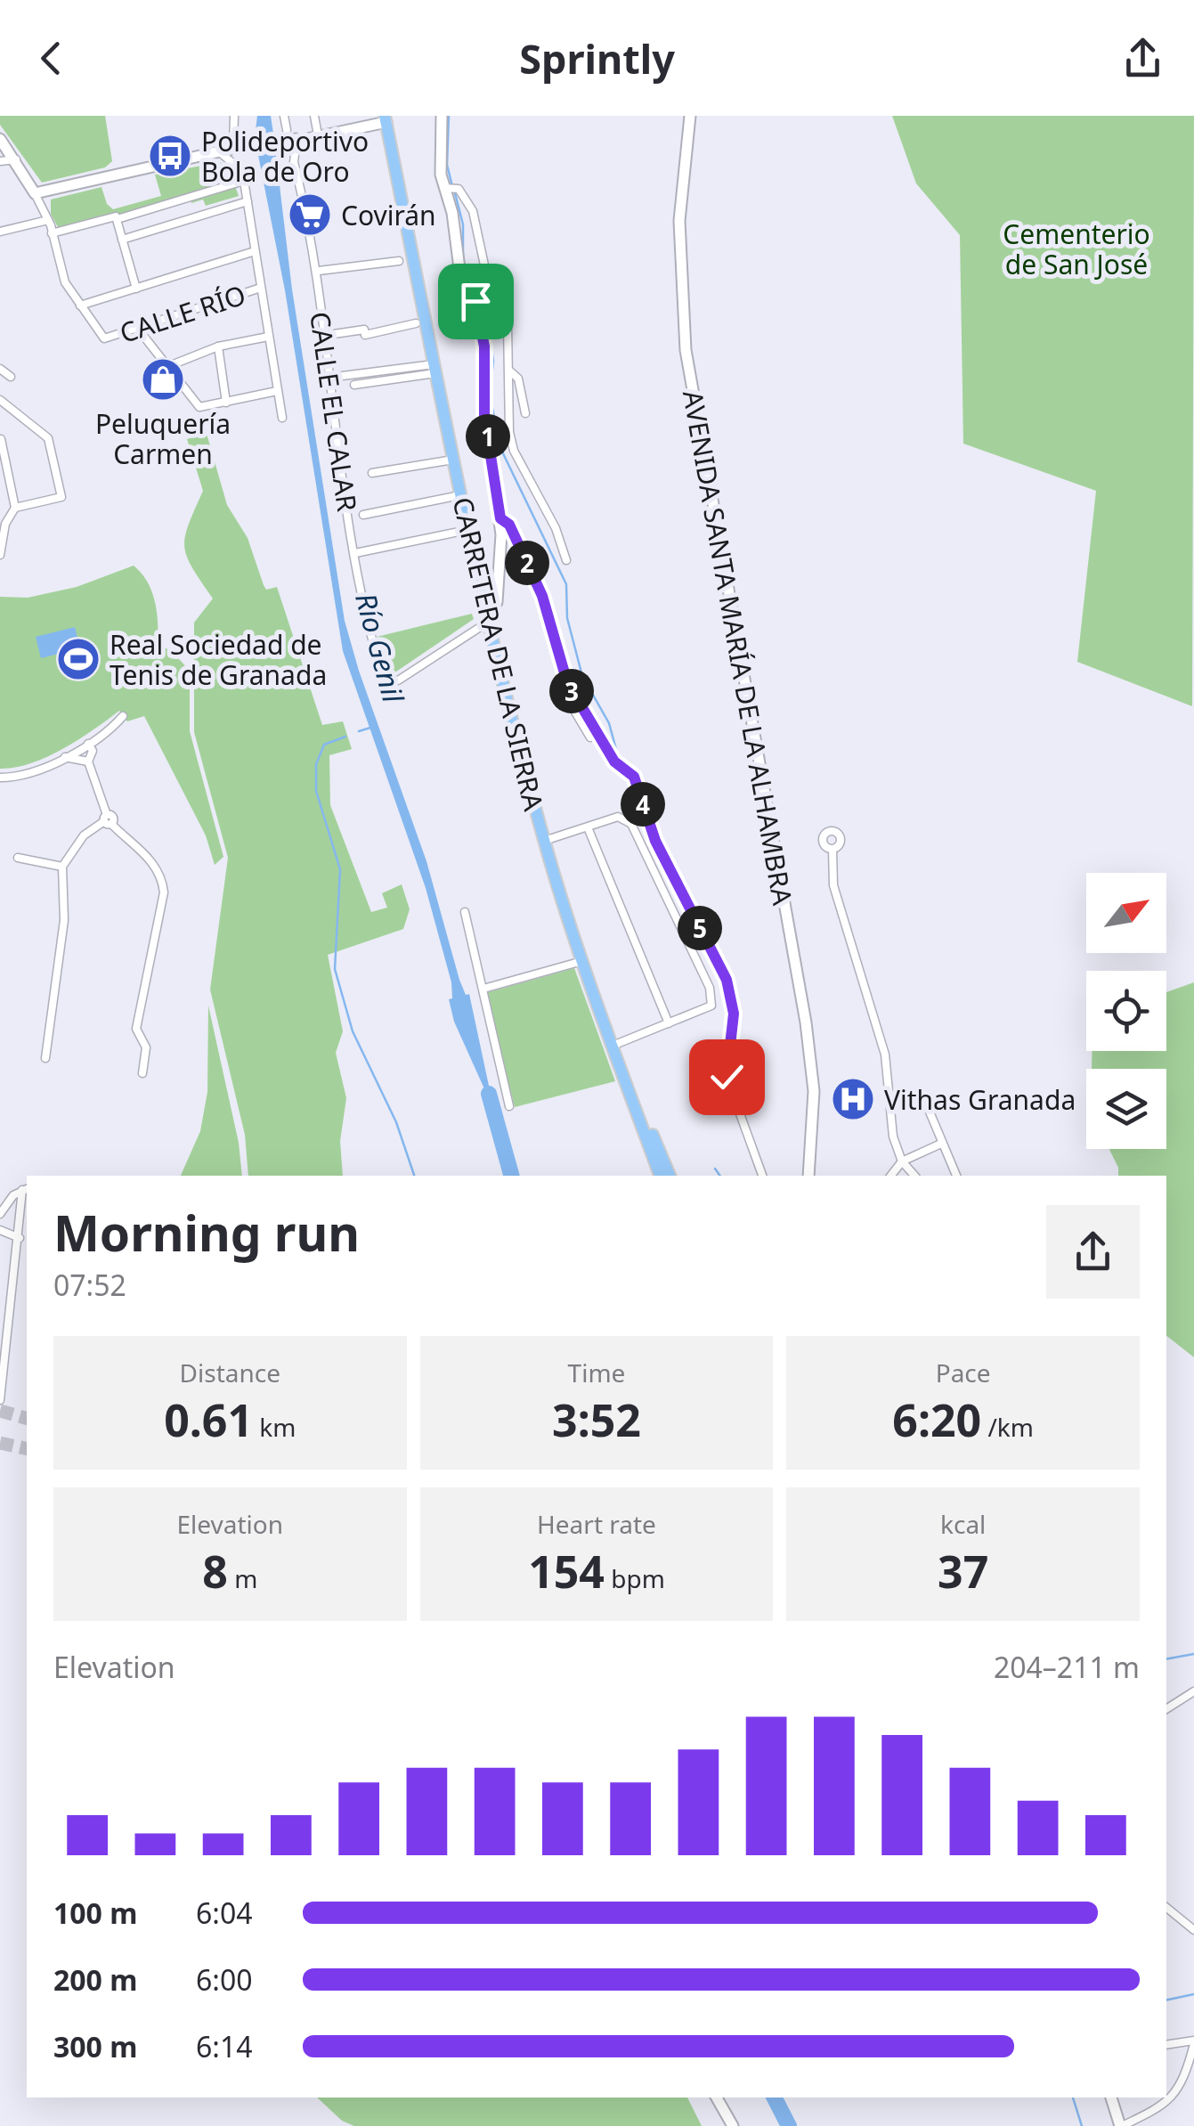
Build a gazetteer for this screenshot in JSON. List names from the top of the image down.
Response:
{
  "streets": {
    "main road": ["CARRETERA DE LA SIERRA"],
    "street": ["CALLE RÍO", "CALLE EL CALAR", "AVENIDA SANTA MARÍA DE LA ALHAMBRA"]
  },
  "crossings": [
    ["CALLE EL CALAR", "CARRETERA DE LA SIERRA"]
  ],
  "water": ["Río Genil"],
  "parks": ["Cementerio de San José"],
  "places": {
    "bus stop": ["Polideportivo Bola de Oro"],
    "supermarket": ["Covirán"],
    "shop": ["Peluquería Carmen"],
    "sports": ["Real Sociedad de Tenis de Granada"],
    "hospital": ["Vithas Granada"]
  },
  "north": "top right",
  "page": {
    "header": "Sprintly",
    "pins": [
      "1",
      "2",
      "3",
      "4",
      "5"
    ],
    "heading": ["Morning run", "07:52"],
    "stats": [
      ["Distance", "0.61 km"],
      ["Time", "3:52"],
      ["Pace", "6:20 /km"],
      ["Elevation", "8 m"],
      ["Heart rate", "154 bpm"],
      ["kcal", "37"]
    ],
    "chart": ["Elevation", "204–211 m"],
    "list": [
      {
        "name": "100 m",
        "note": "6:04"
      },
      {
        "name": "200 m",
        "note": "6:00"
      },
      {
        "name": "300 m",
        "note": "6:14"
      }
    ]
  }
}
